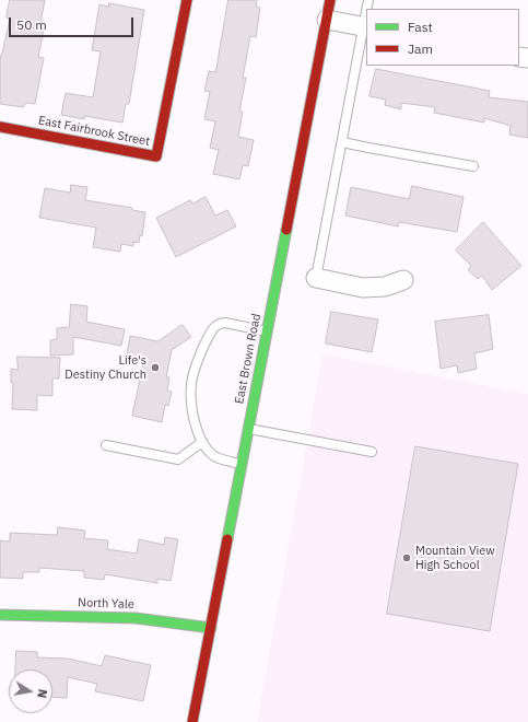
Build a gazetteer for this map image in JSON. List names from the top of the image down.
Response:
{
  "streets": {
    "main road": ["East Fairbrook Street", "East Brown Road", "North Yale"]
  },
  "crossings": [
    ["East Brown Road", "North Yale"]
  ],
  "places": ["Life's Destiny Church", "Mountain View High School"],
  "legend": ["Fast", "Jam"],
  "scale_bar": "50 m",
  "north": "right"
}
